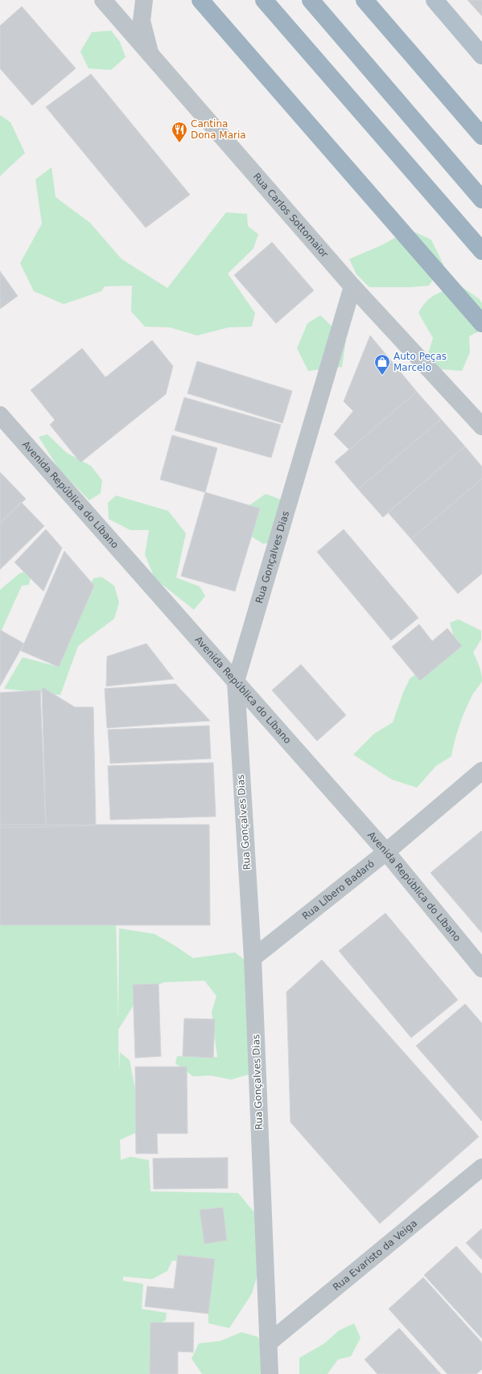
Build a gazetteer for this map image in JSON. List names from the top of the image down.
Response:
{
  "streets": {
    "street": [
      "Rua Carlos Sottomaior",
      "Avenida República do Líbano",
      "Rua Gonçalves Dias",
      "Rua Líbero Badaró",
      "Rua Evaristo da Veiga"
    ]
  },
  "crossings": [
    ["Rua Carlos Sottomaior", "Rua Gonçalves Dias"],
    ["Avenida República do Líbano", "Rua Gonçalves Dias"],
    ["Avenida República do Líbano", "Rua Líbero Badaró"],
    ["Rua Gonçalves Dias", "Rua Líbero Badaró"],
    ["Rua Gonçalves Dias", "Rua Evaristo da Veiga"]
  ],
  "places": {
    "restaurant": ["Cantina Dona Maria"],
    "shop": ["Auto Peças Marcelo"]
  }
}
